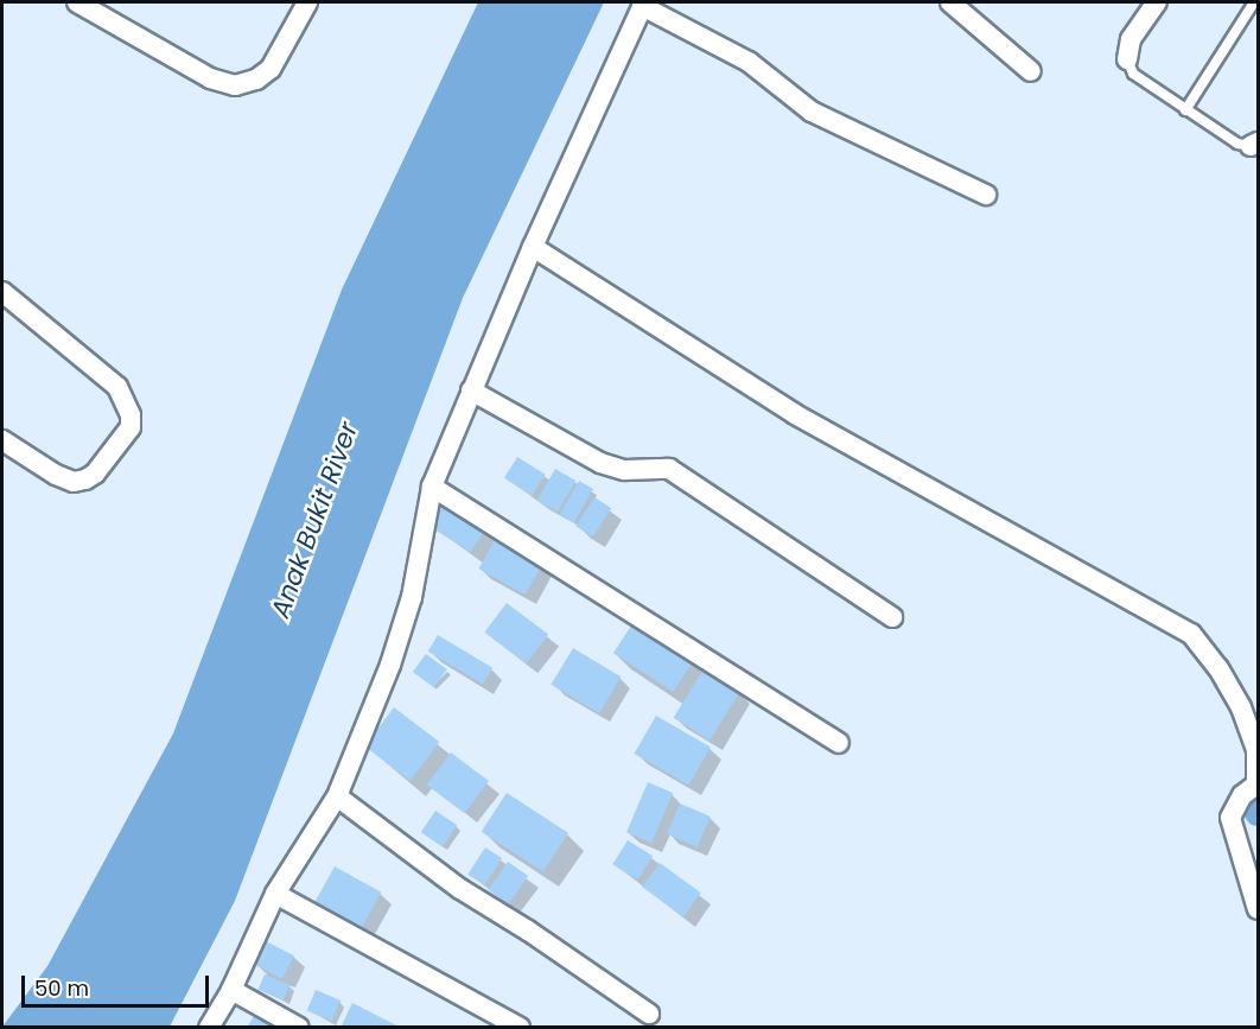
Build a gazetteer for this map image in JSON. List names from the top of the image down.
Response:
{
  "water": ["Anak Bukit River"],
  "scale_bar": "50 m"
}
